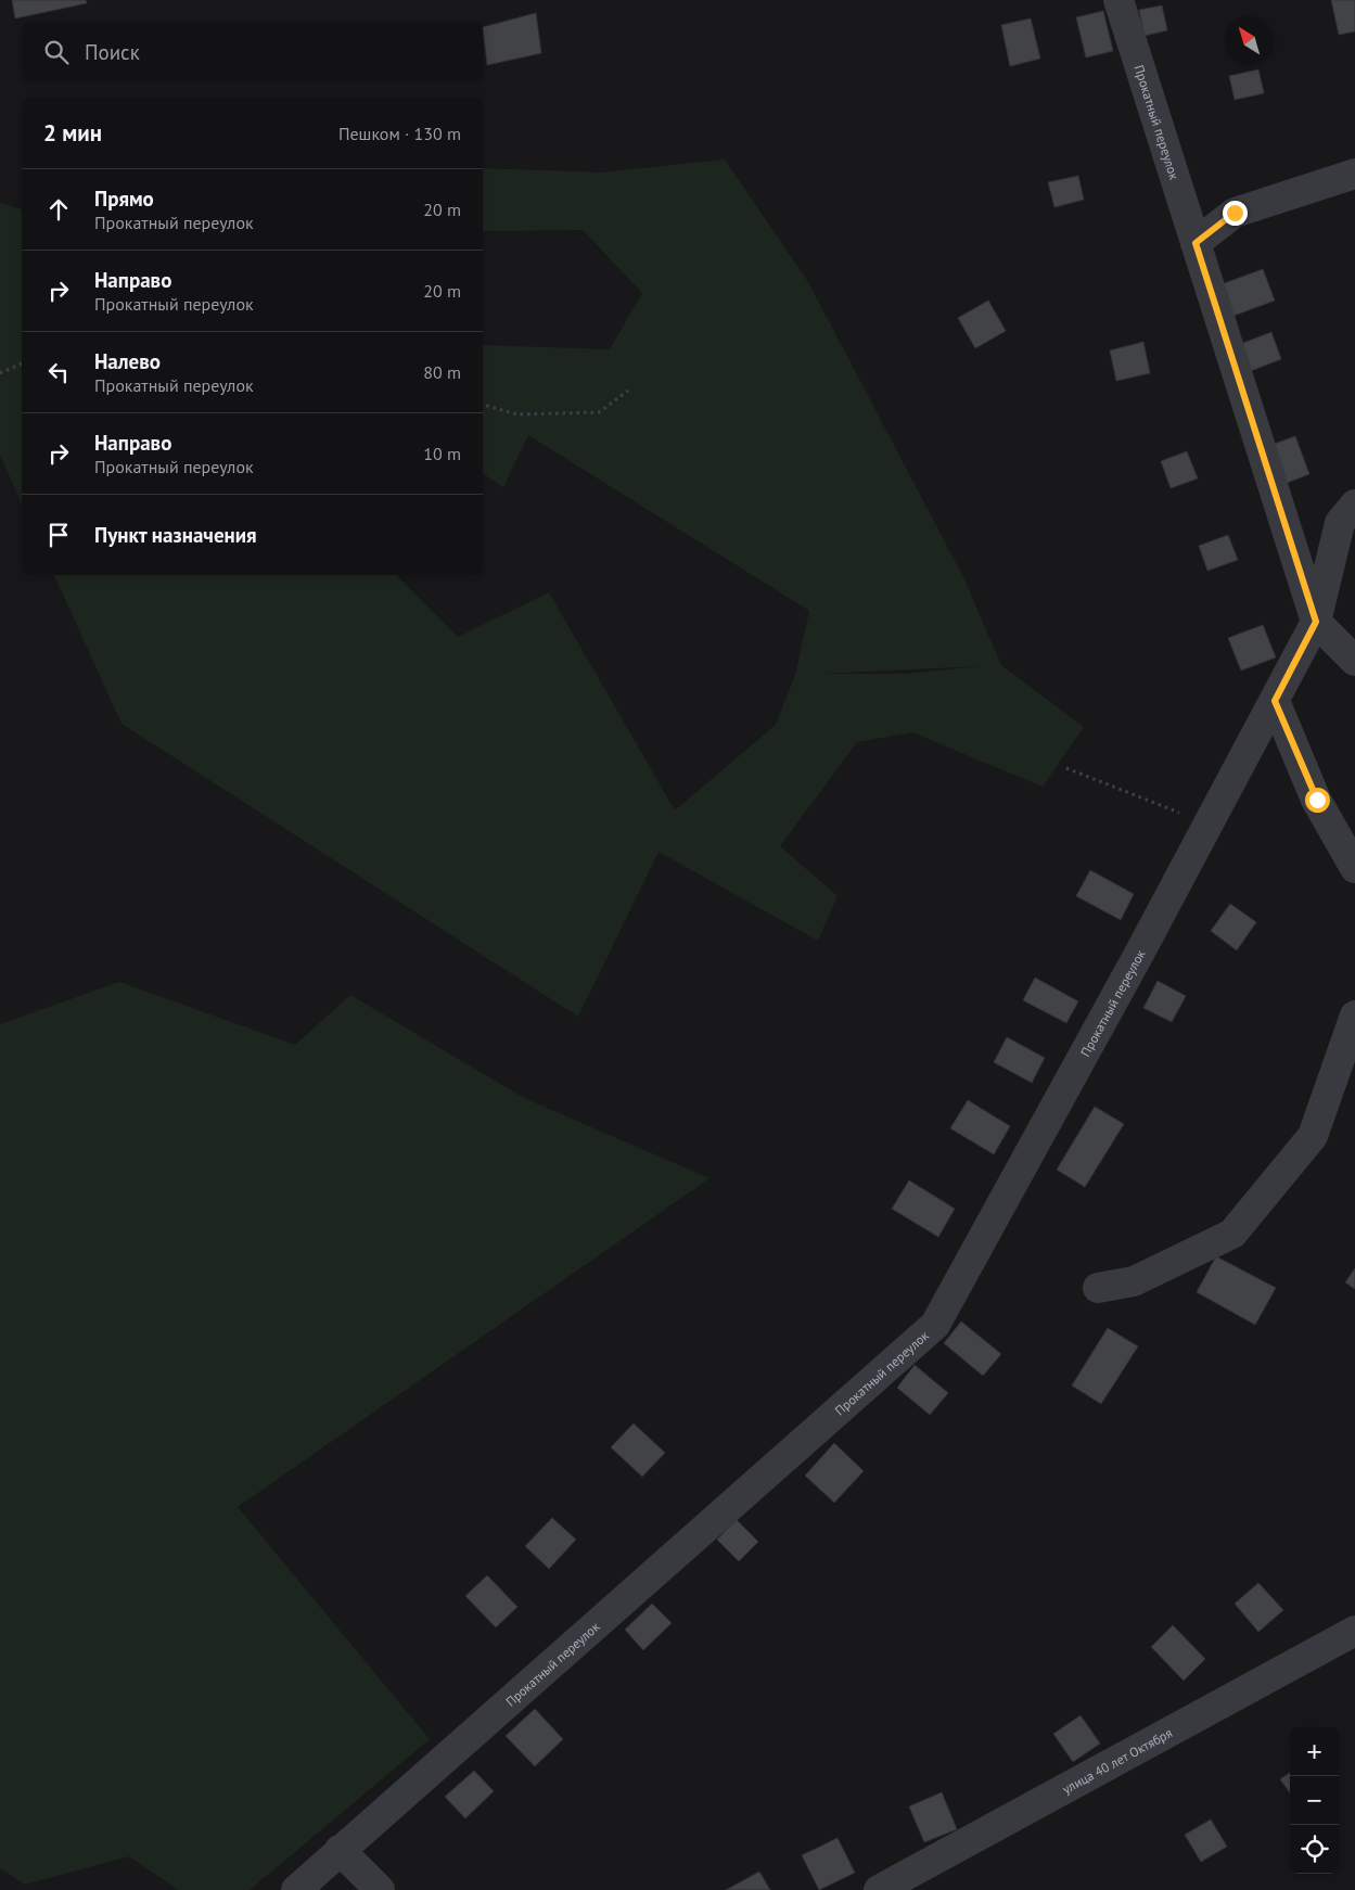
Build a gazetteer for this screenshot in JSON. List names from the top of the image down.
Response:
{
  "streets": {
    "street": ["Прокатный переулок", "улица 40 лет Октября"]
  },
  "north": "top left",
  "page": {
    "search": "Поиск",
    "heading": ["2 мин", "Пешком · 130 m"],
    "list": [
      ["Прямо", "Прокатный переулок", "20 m"],
      ["Направо", "Прокатный переулок", "20 m"],
      ["Налево", "Прокатный переулок", "80 m"],
      ["Направо", "Прокатный переулок", "10 m"],
      "Пункт назначения"
    ],
    "map_buttons": ["+", "−"]
  }
}
